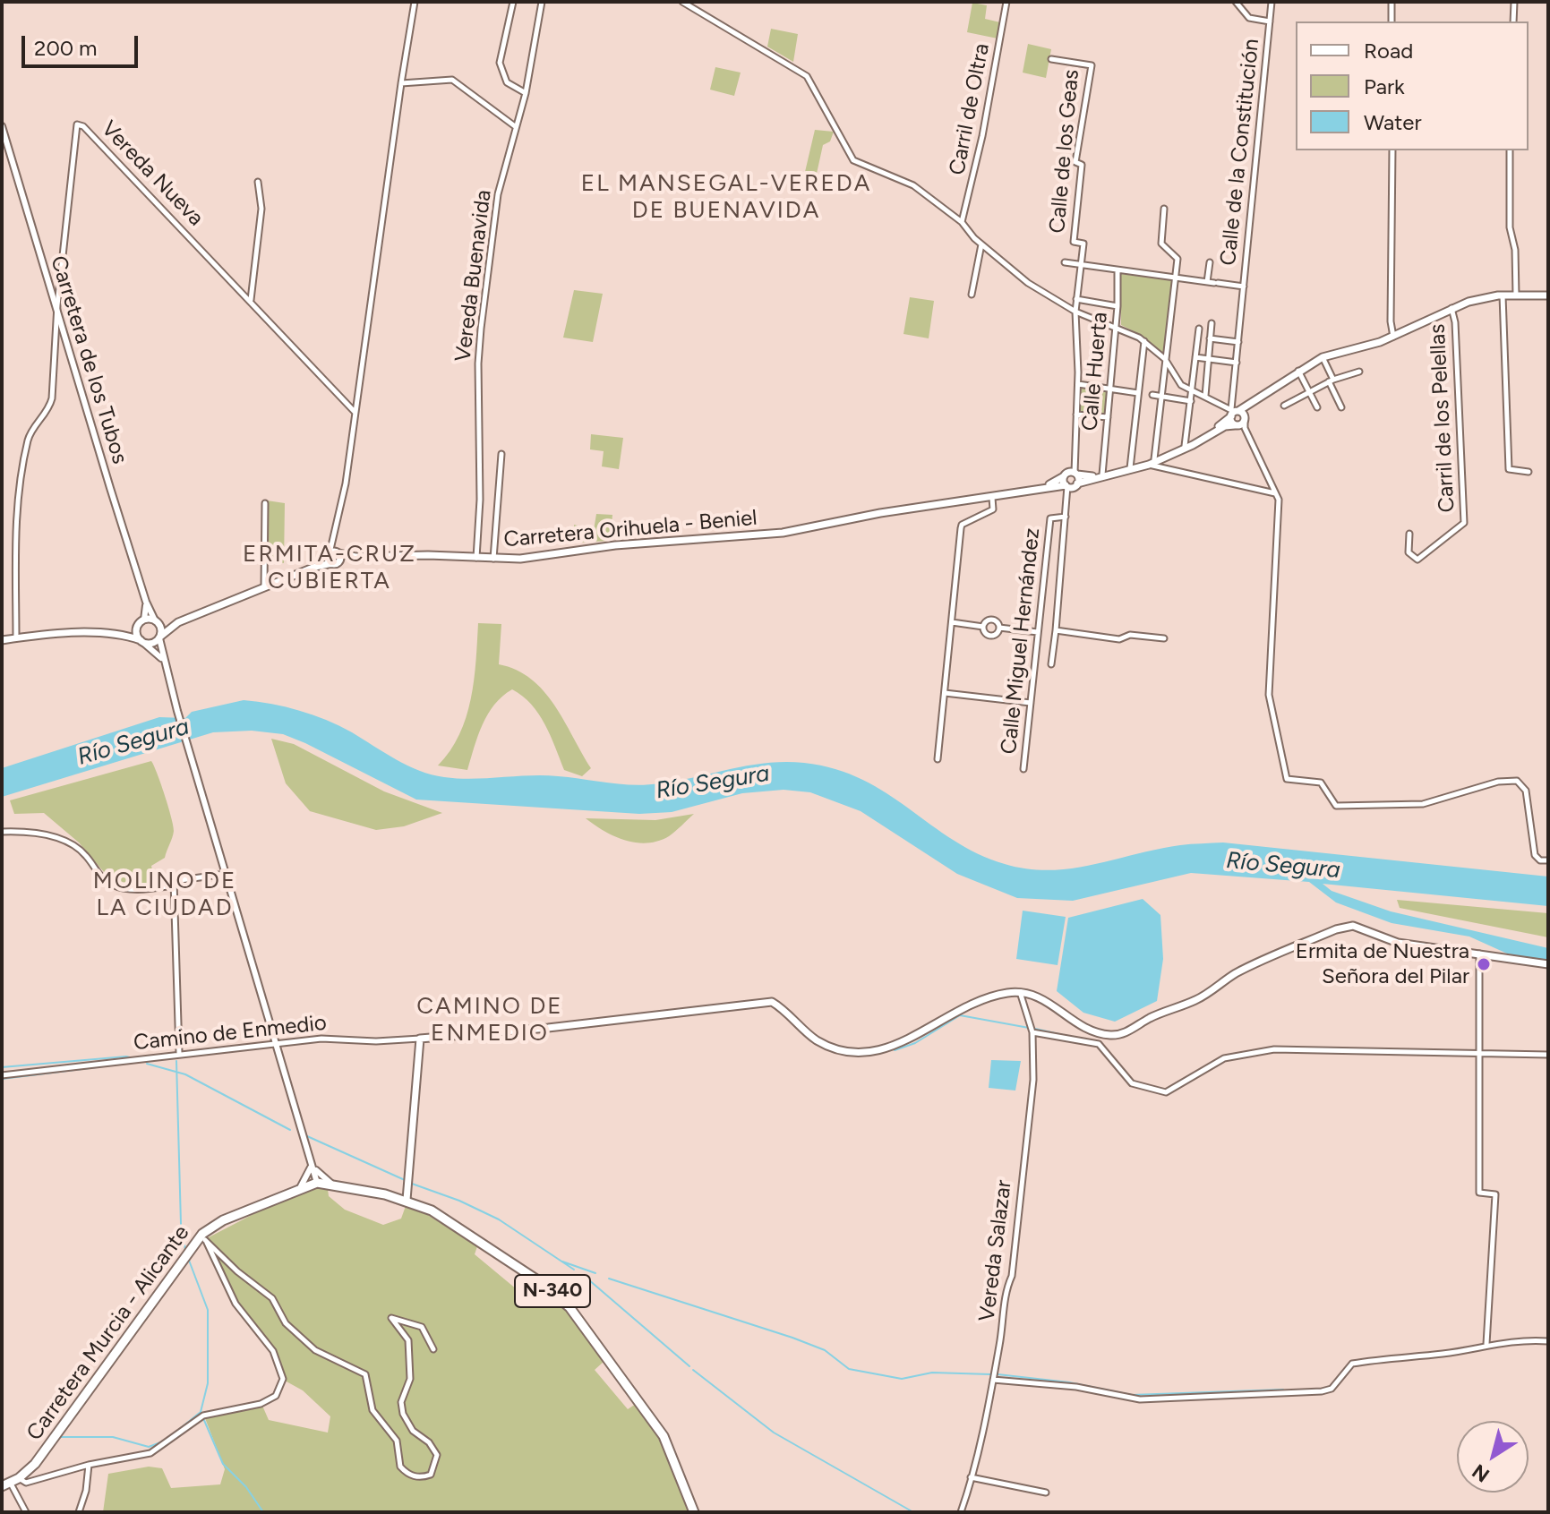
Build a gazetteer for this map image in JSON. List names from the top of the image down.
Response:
{
  "streets": {
    "highway": ["N-340", "Carretera Murcia - Alicante"],
    "main road": ["Carretera Orihuela - Beniel", "Camino de Enmedio"],
    "street": [
      "Carril de Oltra",
      "Calle de los Geas",
      "Calle de la Constitución",
      "Vereda Nueva",
      "Vereda Buenavida",
      "Carretera de los Tubos",
      "Calle Huerta",
      "Carril de los Pelellas",
      "Calle Miguel Hernández",
      "Vereda Salazar"
    ]
  },
  "crossings": [
    ["Calle de los Geas", "Calle de la Constitución"],
    ["Calle de los Geas", "Carretera Orihuela - Beniel"],
    ["Calle de la Constitución", "Calle Huerta"],
    ["Calle de la Constitución", "Carretera Orihuela - Beniel"],
    ["Vereda Nueva", "Carretera de los Tubos"],
    ["Vereda Buenavida", "Carretera Orihuela - Beniel"],
    ["Carretera de los Tubos", "Carretera Orihuela - Beniel"],
    ["Calle Huerta", "Carretera Orihuela - Beniel"],
    ["Carril de los Pelellas", "Carretera Orihuela - Beniel"],
    ["Carretera Orihuela - Beniel", "Calle Miguel Hernández"],
    ["Camino de Enmedio", "Vereda Salazar"]
  ],
  "districts": [
    "EL MANSEGAL-VEREDA DE BUENAVIDA",
    "ERMITA-CRUZ CUBIERTA",
    "MOLINO DE LA CIUDAD",
    "CAMINO DE ENMEDIO"
  ],
  "water": ["Río Segura"],
  "places": ["Ermita de Nuestra Señora del Pilar"],
  "legend": ["Road", "Park", "Water"],
  "scale_bar": "200 m",
  "north": "bottom left"
}
